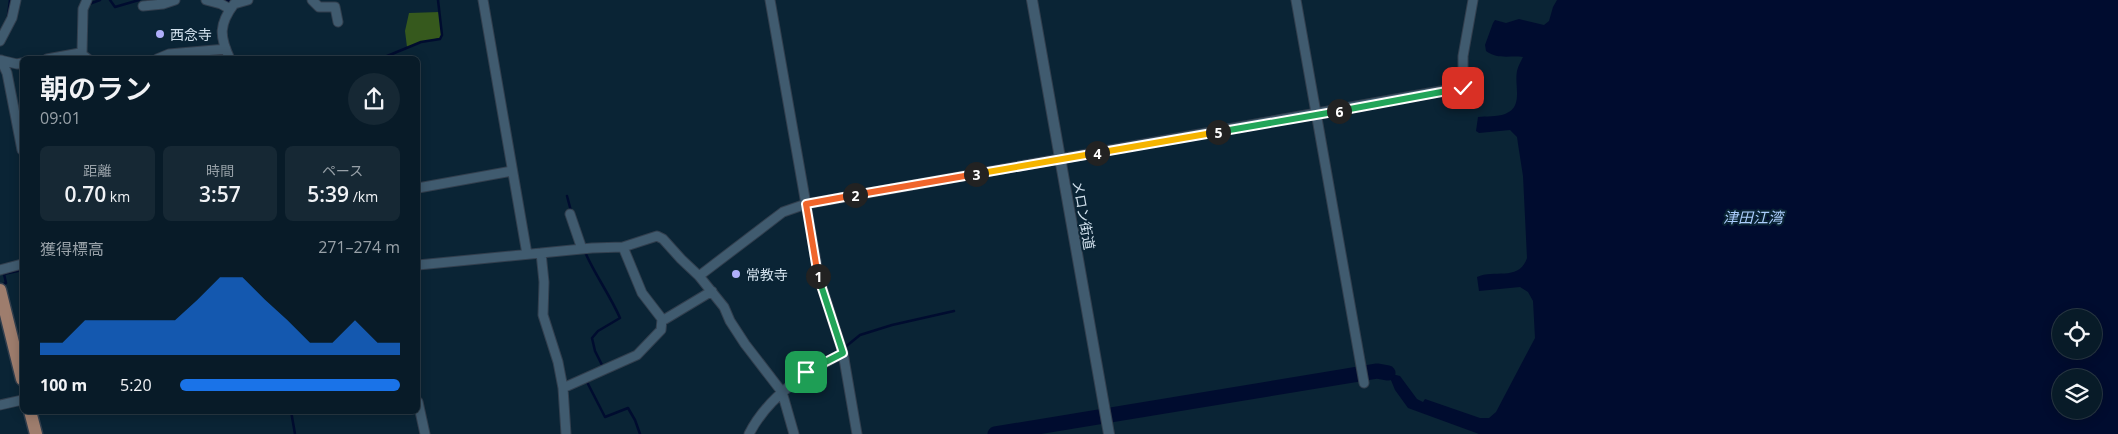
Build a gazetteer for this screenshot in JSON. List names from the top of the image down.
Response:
{
  "streets": {
    "street": ["メロン街道"]
  },
  "water": ["津田江湾"],
  "places": ["西念寺", "常教寺"],
  "page": {
    "heading": ["朝のラン", "09:01"],
    "pins": [
      "6",
      "5",
      "4",
      "3",
      "2",
      "1"
    ],
    "stats": [
      ["距離", "0.70 km"],
      ["時間", "3:57"],
      ["ペース", "5:39 /km"]
    ],
    "chart": ["獲得標高", "271–274 m"],
    "list": [
      {
        "name": "100 m",
        "note": "5:20"
      }
    ]
  }
}
